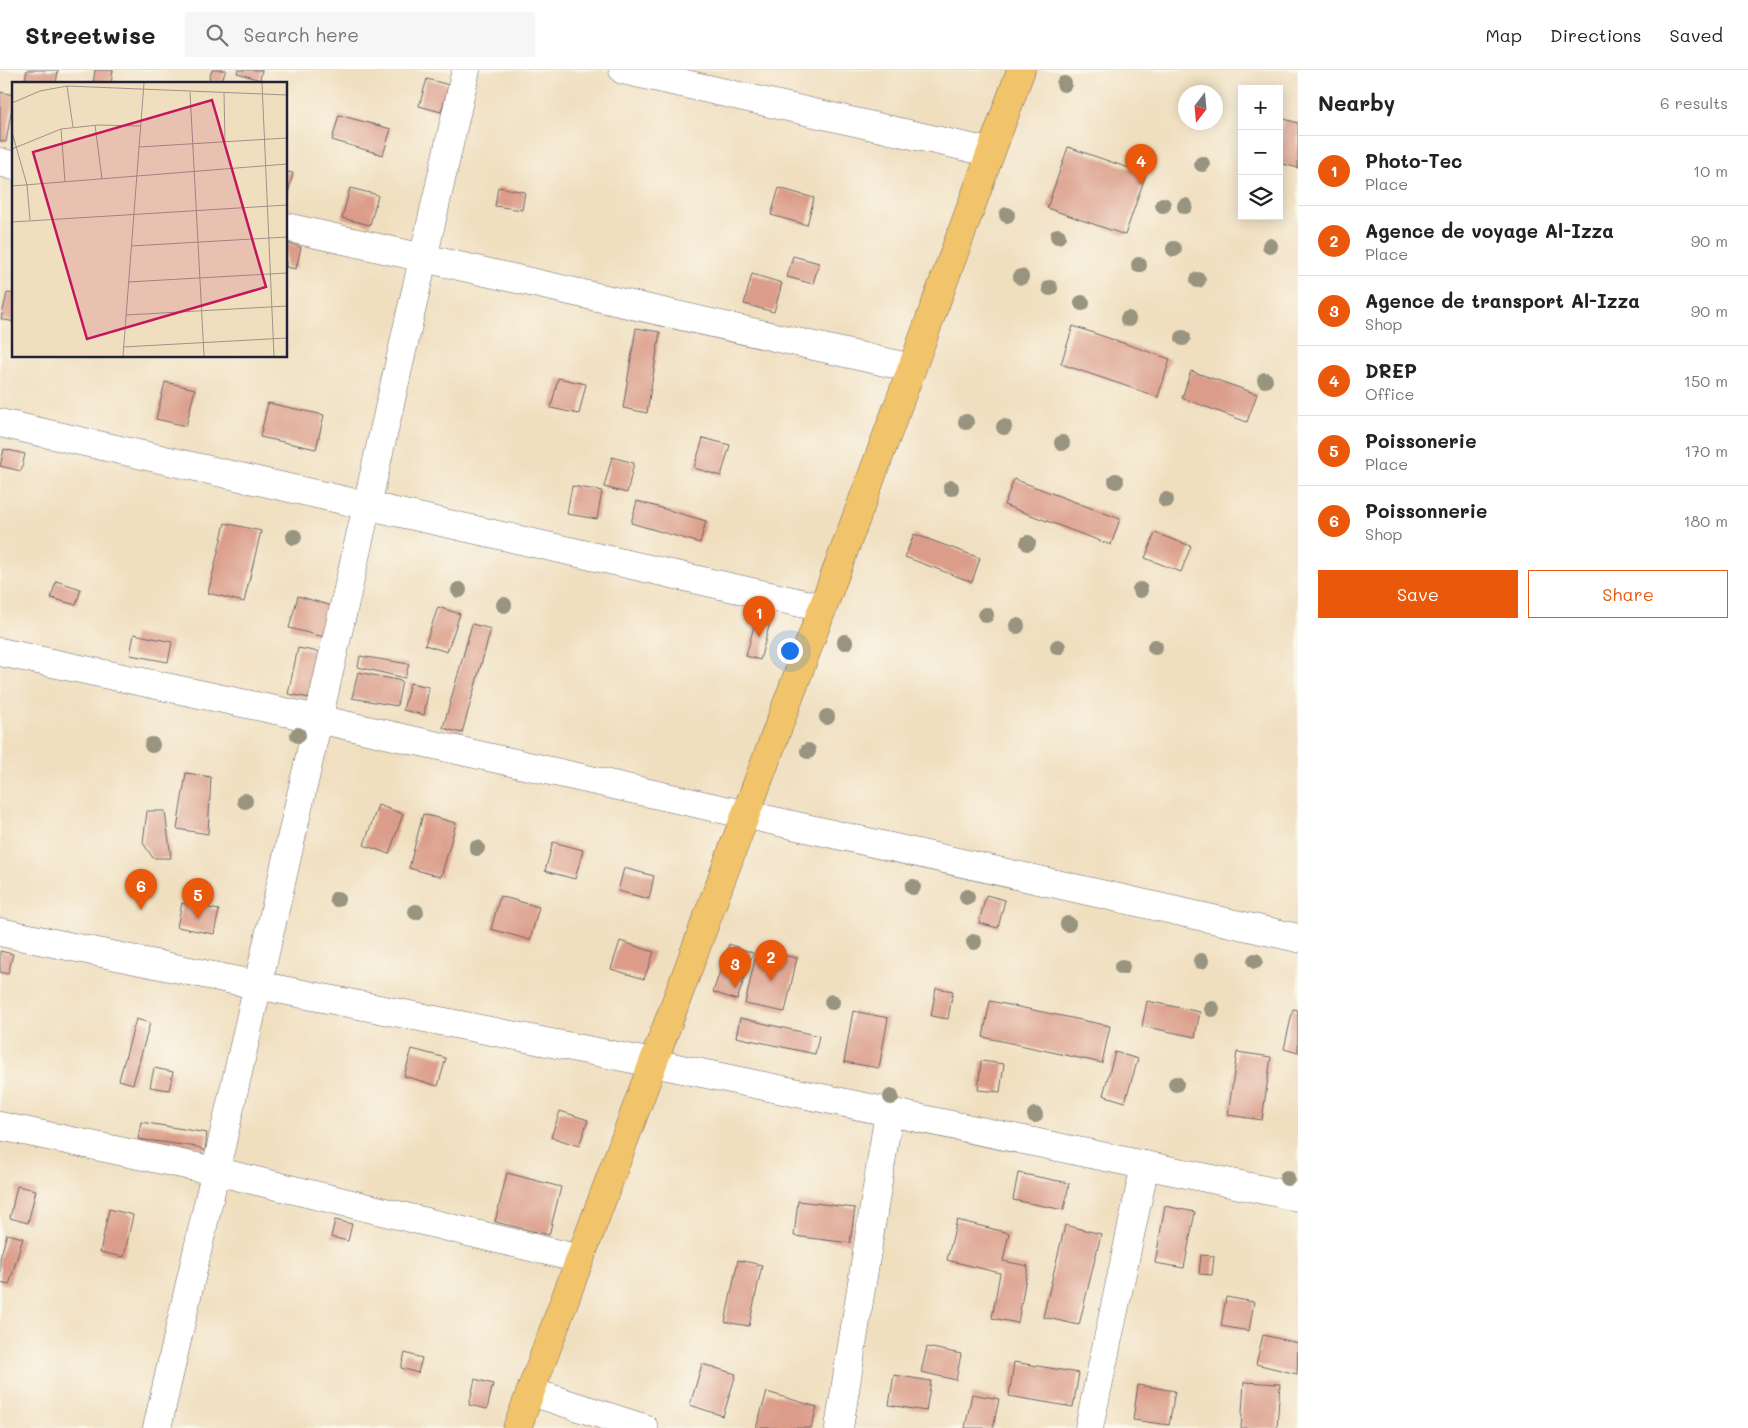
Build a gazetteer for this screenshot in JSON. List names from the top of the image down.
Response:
{
  "north": "bottom",
  "page": {
    "header": "Streetwise",
    "search": "Search here",
    "nav": ["Map", "Directions", "Saved"],
    "heading": ["Nearby", "6 results"],
    "map_buttons": ["+", "−"],
    "list": [
      {
        "mark": "1",
        "name": "Photo-Tec",
        "note": "Place",
        "value": "10 m"
      },
      {
        "mark": "2",
        "name": "Agence de voyage Al-Izza",
        "note": "Place",
        "value": "90 m"
      },
      {
        "mark": "3",
        "name": "Agence de transport Al-Izza",
        "note": "Shop",
        "value": "90 m"
      },
      {
        "mark": "4",
        "name": "DREP",
        "note": "Office",
        "value": "150 m"
      },
      {
        "mark": "5",
        "name": "Poissonerie",
        "note": "Place",
        "value": "170 m"
      },
      {
        "mark": "6",
        "name": "Poissonnerie",
        "note": "Shop",
        "value": "180 m"
      }
    ],
    "pins": [
      "4",
      "1",
      "6",
      "5",
      "2",
      "3"
    ],
    "buttons": ["Save", "Share"]
  }
}
